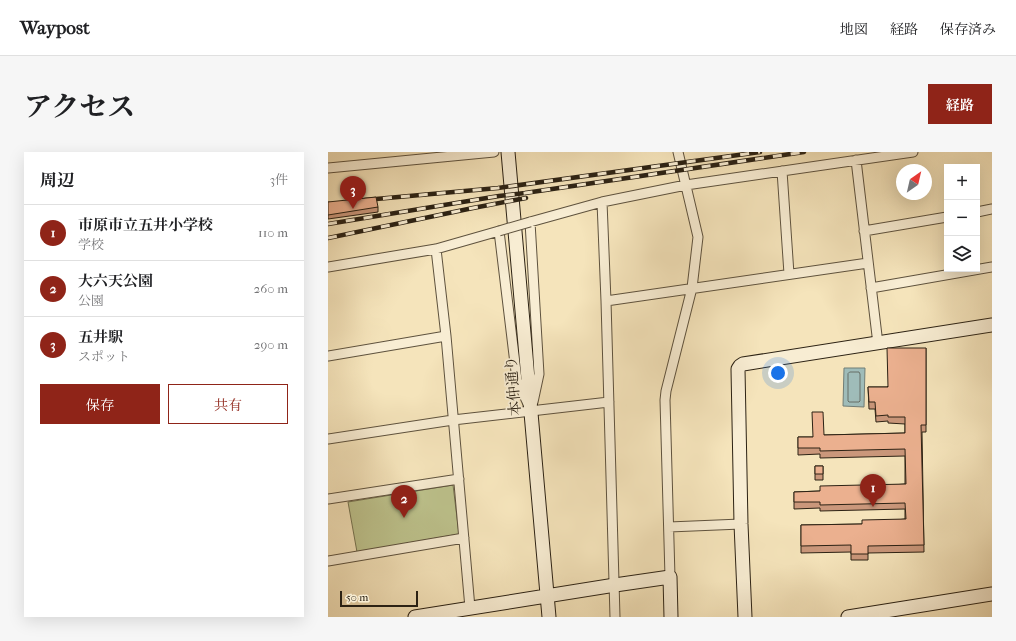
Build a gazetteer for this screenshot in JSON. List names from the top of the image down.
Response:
{
  "streets": {
    "street": ["本仲通り"]
  },
  "scale_bar": "50 m",
  "north": "top right",
  "page": {
    "header": "Waypost",
    "nav": ["地図", "経路", "保存済み"],
    "title": "アクセス",
    "buttons": [
      "経路",
      ["保存", "共有"]
    ],
    "heading": ["周辺", "3件"],
    "map_buttons": ["+", "−"],
    "pins": ["3", "1", "2"],
    "list": [
      {
        "mark": "1",
        "name": "市原市立五井小学校",
        "note": "学校",
        "value": "110 m"
      },
      {
        "mark": "2",
        "name": "大六天公園",
        "note": "公園",
        "value": "260 m"
      },
      {
        "mark": "3",
        "name": "五井駅",
        "note": "スポット",
        "value": "290 m"
      }
    ],
    "scale": "50 m"
  }
}
